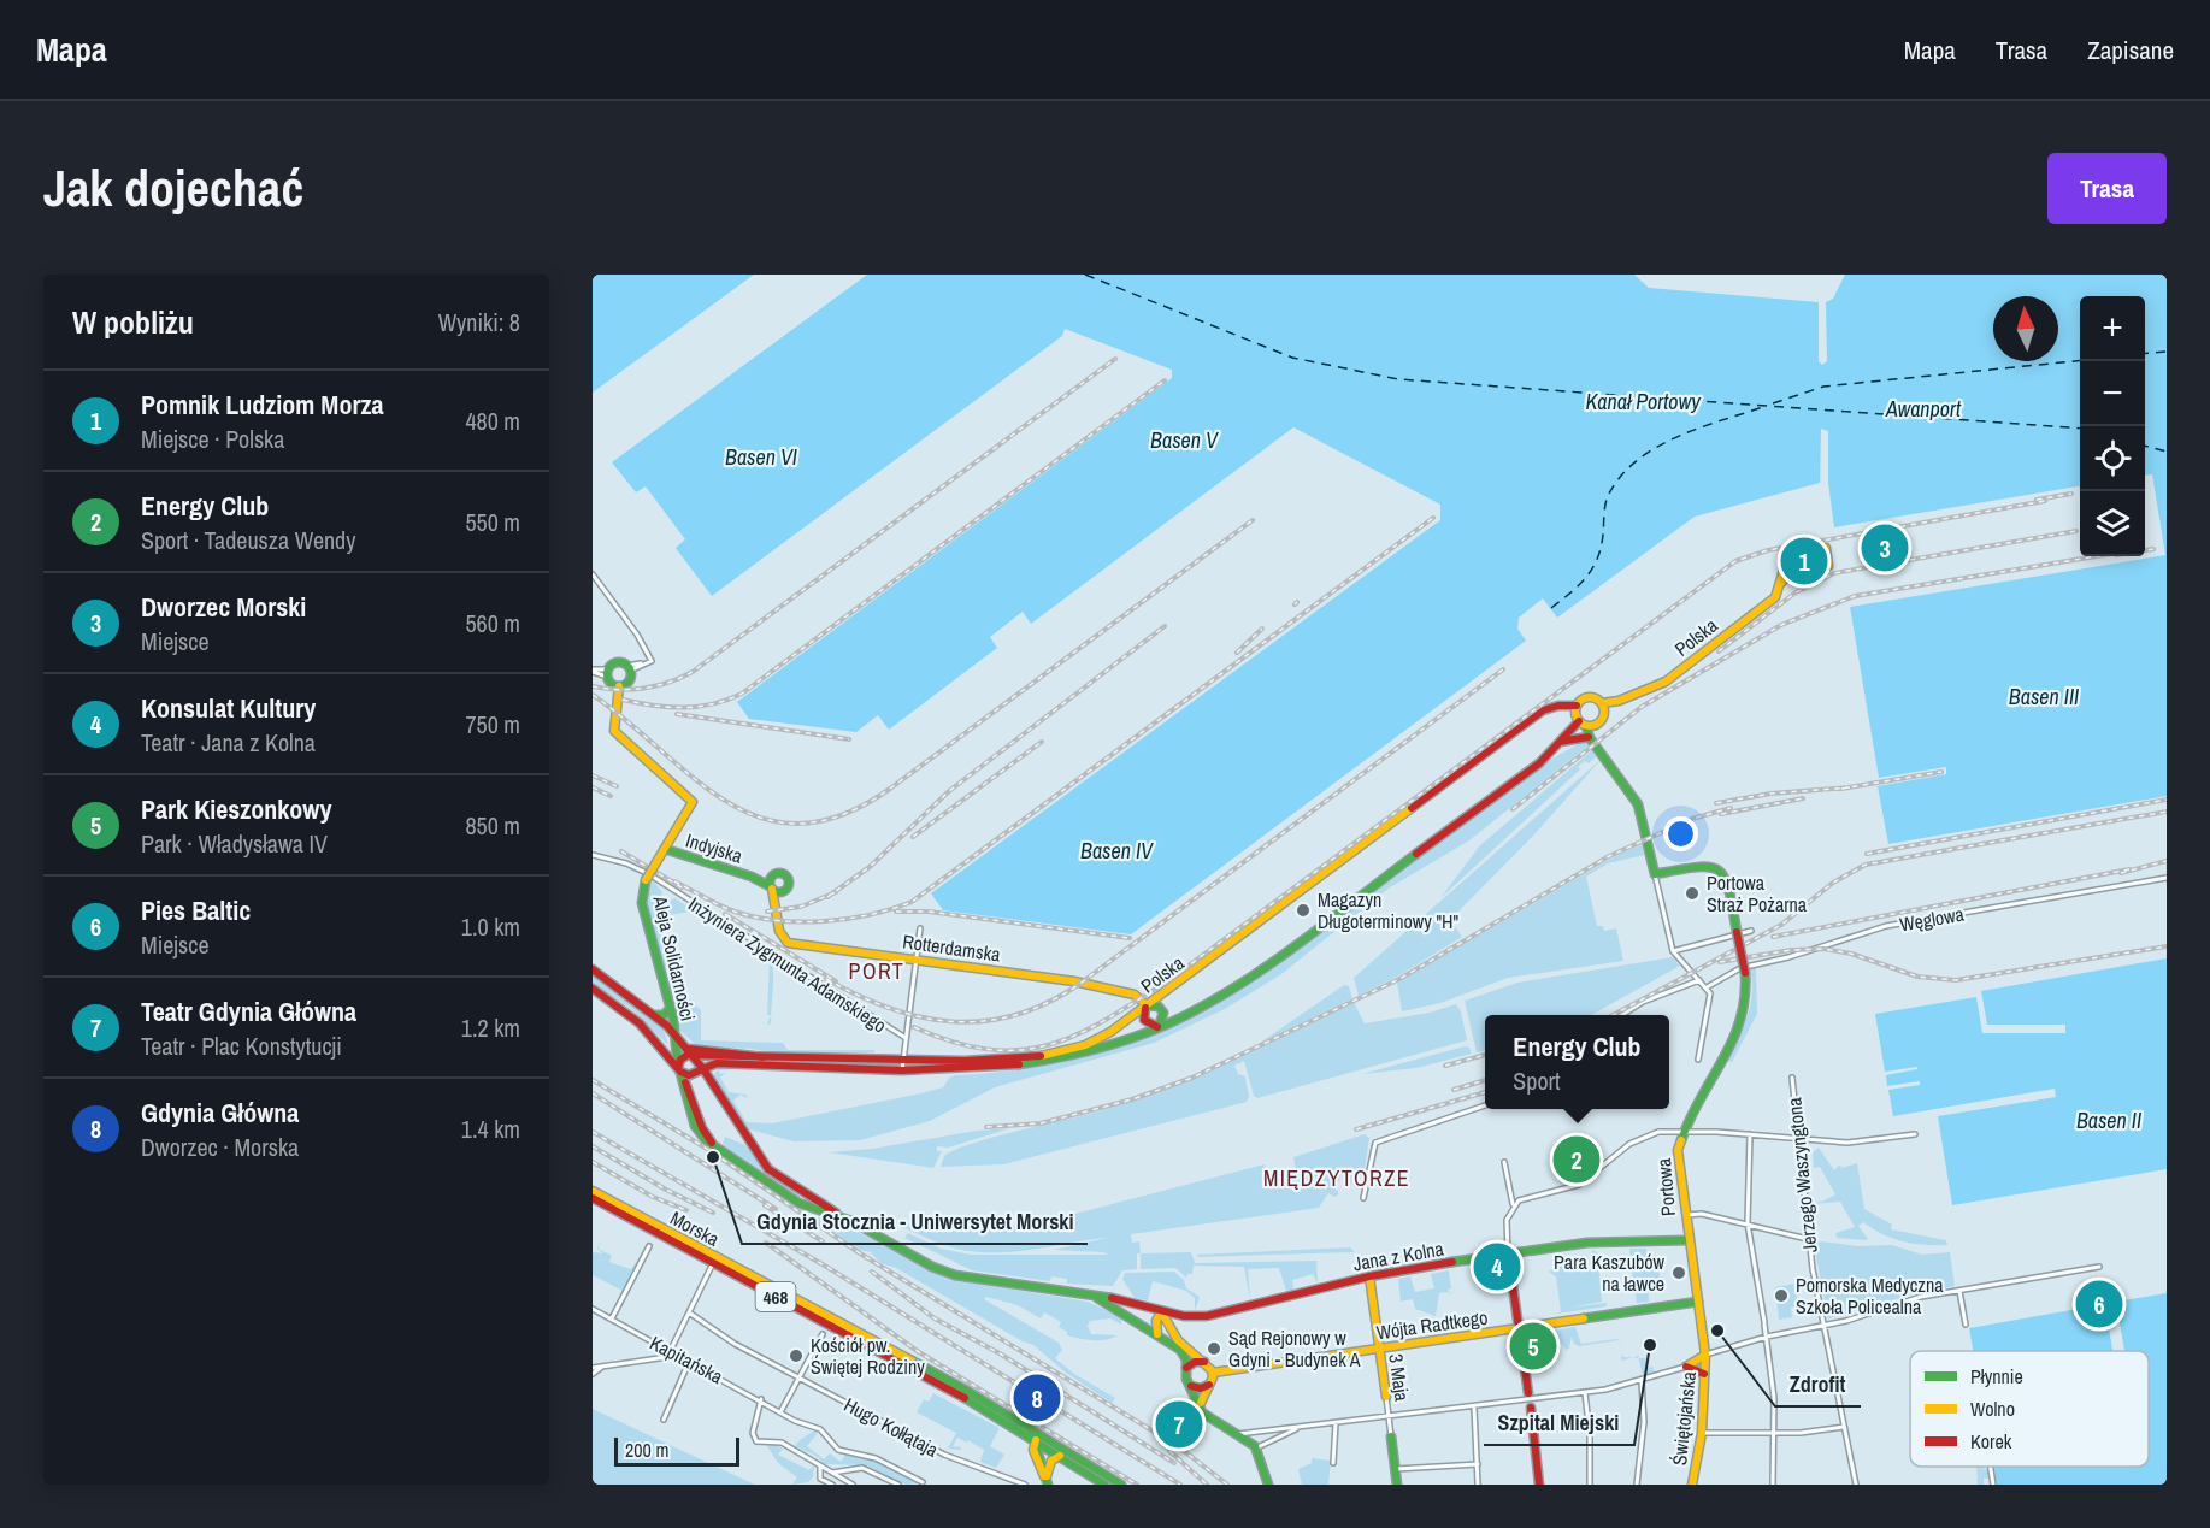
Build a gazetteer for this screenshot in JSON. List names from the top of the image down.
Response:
{
  "streets": {
    "main road": [
      "Polska",
      "Indyjska",
      "Rotterdamska",
      "Aleja Solidarności",
      "Portowa",
      "Morska",
      "Jana z Kolna",
      "468",
      "Wójta Radtkego",
      "3 Maja",
      "Świętojańska"
    ],
    "street": [
      "Węglowa",
      "Inżyniera Zygmunta Adamskiego",
      "Jerzego Waszyngtona",
      "Kapitańska",
      "Hugo Kołłątaja"
    ]
  },
  "crossings": [
    ["Polska", "Rotterdamska"],
    ["Indyjska", "Rotterdamska"],
    ["Indyjska", "Aleja Solidarności"],
    ["Portowa", "Jana z Kolna"],
    ["Portowa", "Wójta Radtkego"],
    ["Portowa", "Świętojańska"],
    ["Jana z Kolna", "3 Maja"],
    ["Wójta Radtkego", "3 Maja"],
    ["Wójta Radtkego", "Świętojańska"]
  ],
  "districts": ["PORT", "MIĘDZYTORZE"],
  "water": [
    "Kanał Portowy",
    "Awanport",
    "Basen V",
    "Basen VI",
    "Basen III",
    "Basen IV",
    "Basen II"
  ],
  "places": [
    "Portowa Straż Pożarna",
    "Magazyn Długoterminowy \"H\"",
    "Gdynia Stocznia - Uniwersytet Morski",
    "Para Kaszubów na ławce",
    "Pomorska Medyczna Szkoła Policealna",
    "Zdrofit",
    "Szpital Miejski",
    "Sąd Rejonowy w Gdyni - Budynek A",
    "Kościół pw. Świętej Rodziny"
  ],
  "legend": ["Płynnie", "Wolno", "Korek"],
  "scale_bar": "200 m",
  "north": "top",
  "page": {
    "header": "Mapa",
    "nav": ["Mapa", "Trasa", "Zapisane"],
    "buttons": "Trasa",
    "title": "Jak dojechać",
    "heading": ["W pobliżu", "Wyniki: 8"],
    "map_buttons": ["+", "−"],
    "list": [
      {
        "mark": "1",
        "name": "Pomnik Ludziom Morza",
        "note": "Miejsce · Polska",
        "value": "480 m"
      },
      {
        "mark": "2",
        "name": "Energy Club",
        "note": "Sport · Tadeusza Wendy",
        "value": "550 m"
      },
      {
        "mark": "3",
        "name": "Dworzec Morski",
        "note": "Miejsce",
        "value": "560 m"
      },
      {
        "mark": "4",
        "name": "Konsulat Kultury",
        "note": "Teatr · Jana z Kolna",
        "value": "750 m"
      },
      {
        "mark": "5",
        "name": "Park Kieszonkowy",
        "note": "Park · Władysława IV",
        "value": "850 m"
      },
      {
        "mark": "6",
        "name": "Pies Baltic",
        "note": "Miejsce",
        "value": "1.0 km"
      },
      {
        "mark": "7",
        "name": "Teatr Gdynia Główna",
        "note": "Teatr · Plac Konstytucji",
        "value": "1.2 km"
      },
      {
        "mark": "8",
        "name": "Gdynia Główna",
        "note": "Dworzec · Morska",
        "value": "1.4 km"
      }
    ],
    "pins": [
      "3",
      "1",
      "2",
      "4",
      "6",
      "5",
      "8",
      "7"
    ],
    "popup": ["Energy Club", "Sport"],
    "scale": "200 m"
  }
}
